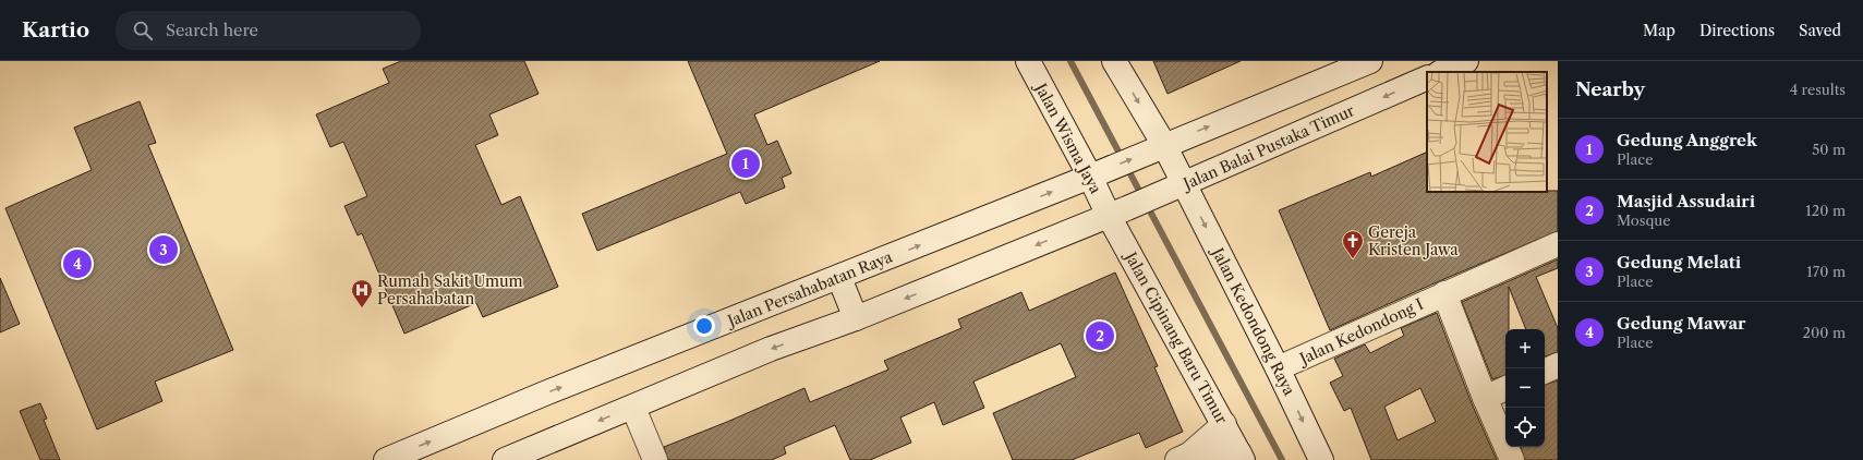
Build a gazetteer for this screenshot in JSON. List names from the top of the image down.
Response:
{
  "streets": {
    "street": [
      "Jalan Wisma Jaya",
      "Jalan Balai Pustaka Timur",
      "Jalan Persahabatan Raya",
      "Jalan Kedondong Raya",
      "Jalan Kedondong I",
      "Jalan Cipinang Baru Timur"
    ]
  },
  "crossings": [
    ["Jalan Wisma Jaya", "Jalan Balai Pustaka Timur"],
    ["Jalan Wisma Jaya", "Jalan Persahabatan Raya"],
    ["Jalan Wisma Jaya", "Jalan Cipinang Baru Timur"],
    ["Jalan Balai Pustaka Timur", "Jalan Kedondong Raya"],
    ["Jalan Balai Pustaka Timur", "Jalan Cipinang Baru Timur"],
    ["Jalan Kedondong Raya", "Jalan Kedondong I"]
  ],
  "places": {
    "church": ["Gereja Kristen Jawa"],
    "hospital": ["Rumah Sakit Umum Persahabatan"]
  },
  "page": {
    "header": "Kartio",
    "search": "Search here",
    "nav": ["Map", "Directions", "Saved"],
    "heading": ["Nearby", "4 results"],
    "list": [
      {
        "mark": "1",
        "name": "Gedung Anggrek",
        "note": "Place",
        "value": "50 m"
      },
      {
        "mark": "2",
        "name": "Masjid Assudairi",
        "note": "Mosque",
        "value": "120 m"
      },
      {
        "mark": "3",
        "name": "Gedung Melati",
        "note": "Place",
        "value": "170 m"
      },
      {
        "mark": "4",
        "name": "Gedung Mawar",
        "note": "Place",
        "value": "200 m"
      }
    ],
    "pins": [
      "1",
      "3",
      "4",
      "2"
    ],
    "map_buttons": ["+", "−"]
  }
}
